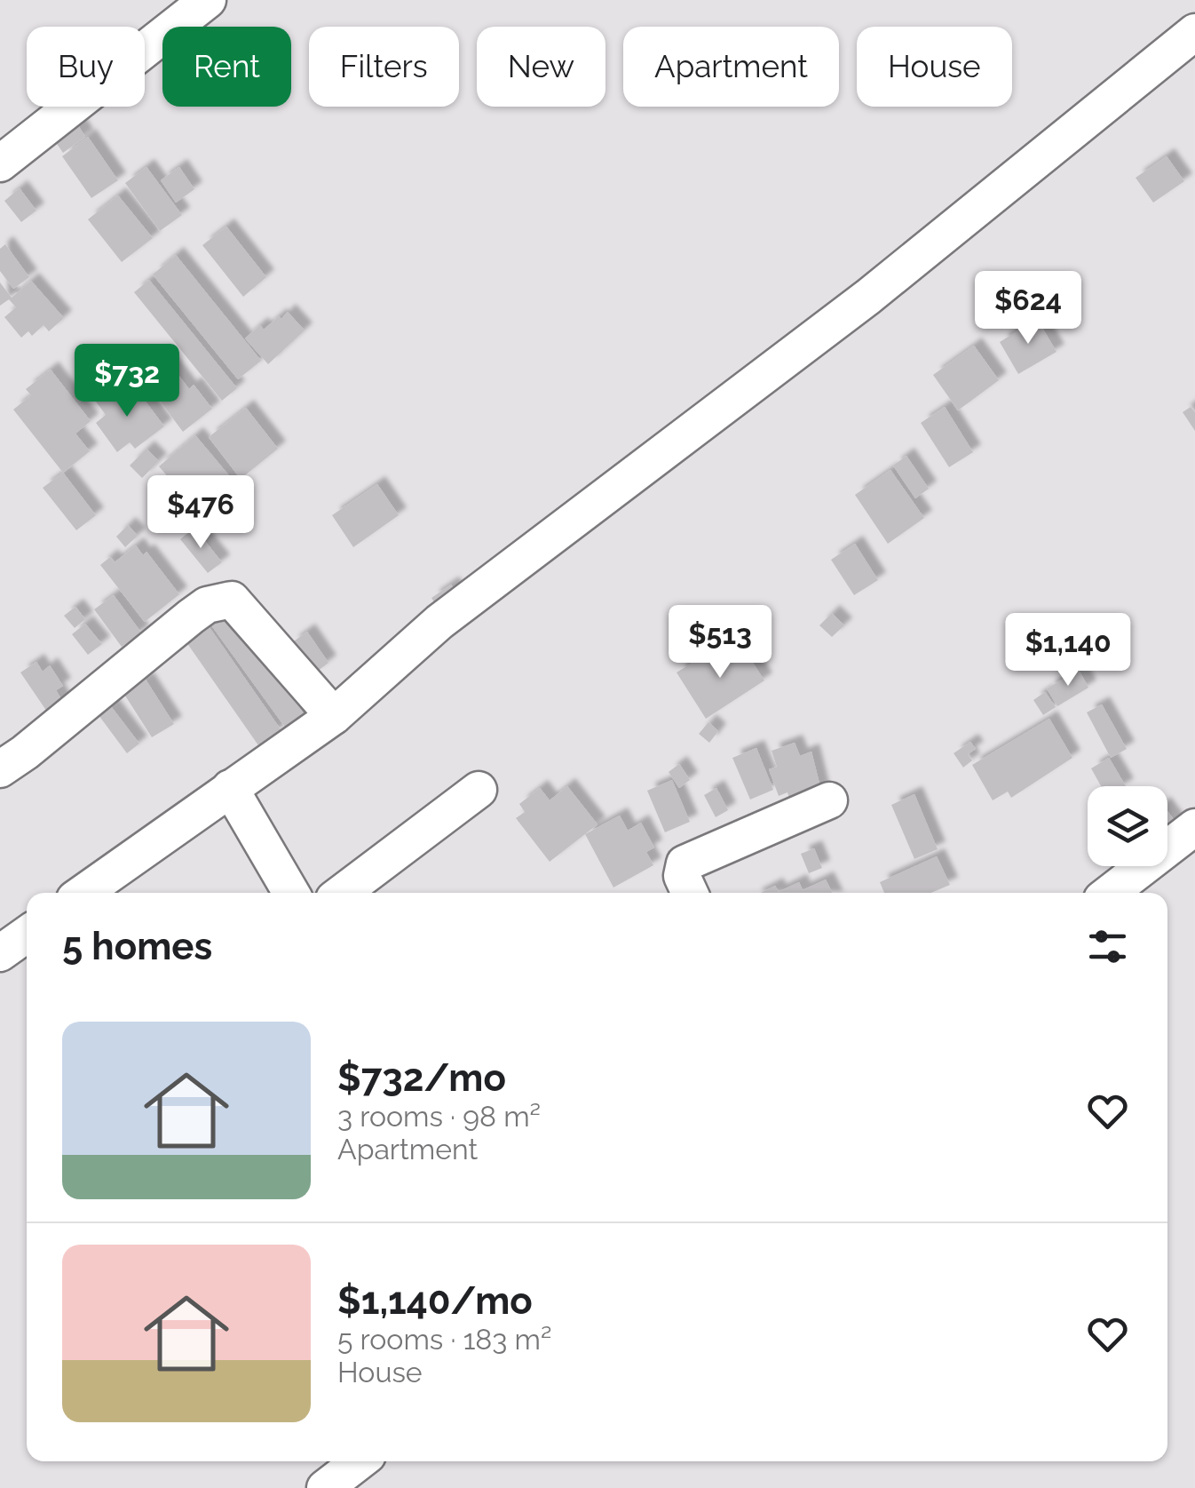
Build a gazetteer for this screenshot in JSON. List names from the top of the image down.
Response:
{
  "page": {
    "chip": [
      "Buy",
      "Rent",
      "Filters",
      "New",
      "Apartment",
      "House"
    ],
    "price": [
      "$624",
      "$732",
      "$476",
      "$513",
      "$1,140"
    ],
    "heading": "5 homes",
    "list": [
      {
        "name": "$732/mo",
        "note": "3 rooms · 98 m² · Apartment"
      },
      {
        "name": "$1,140/mo",
        "note": "5 rooms · 183 m² · House"
      }
    ]
  }
}
